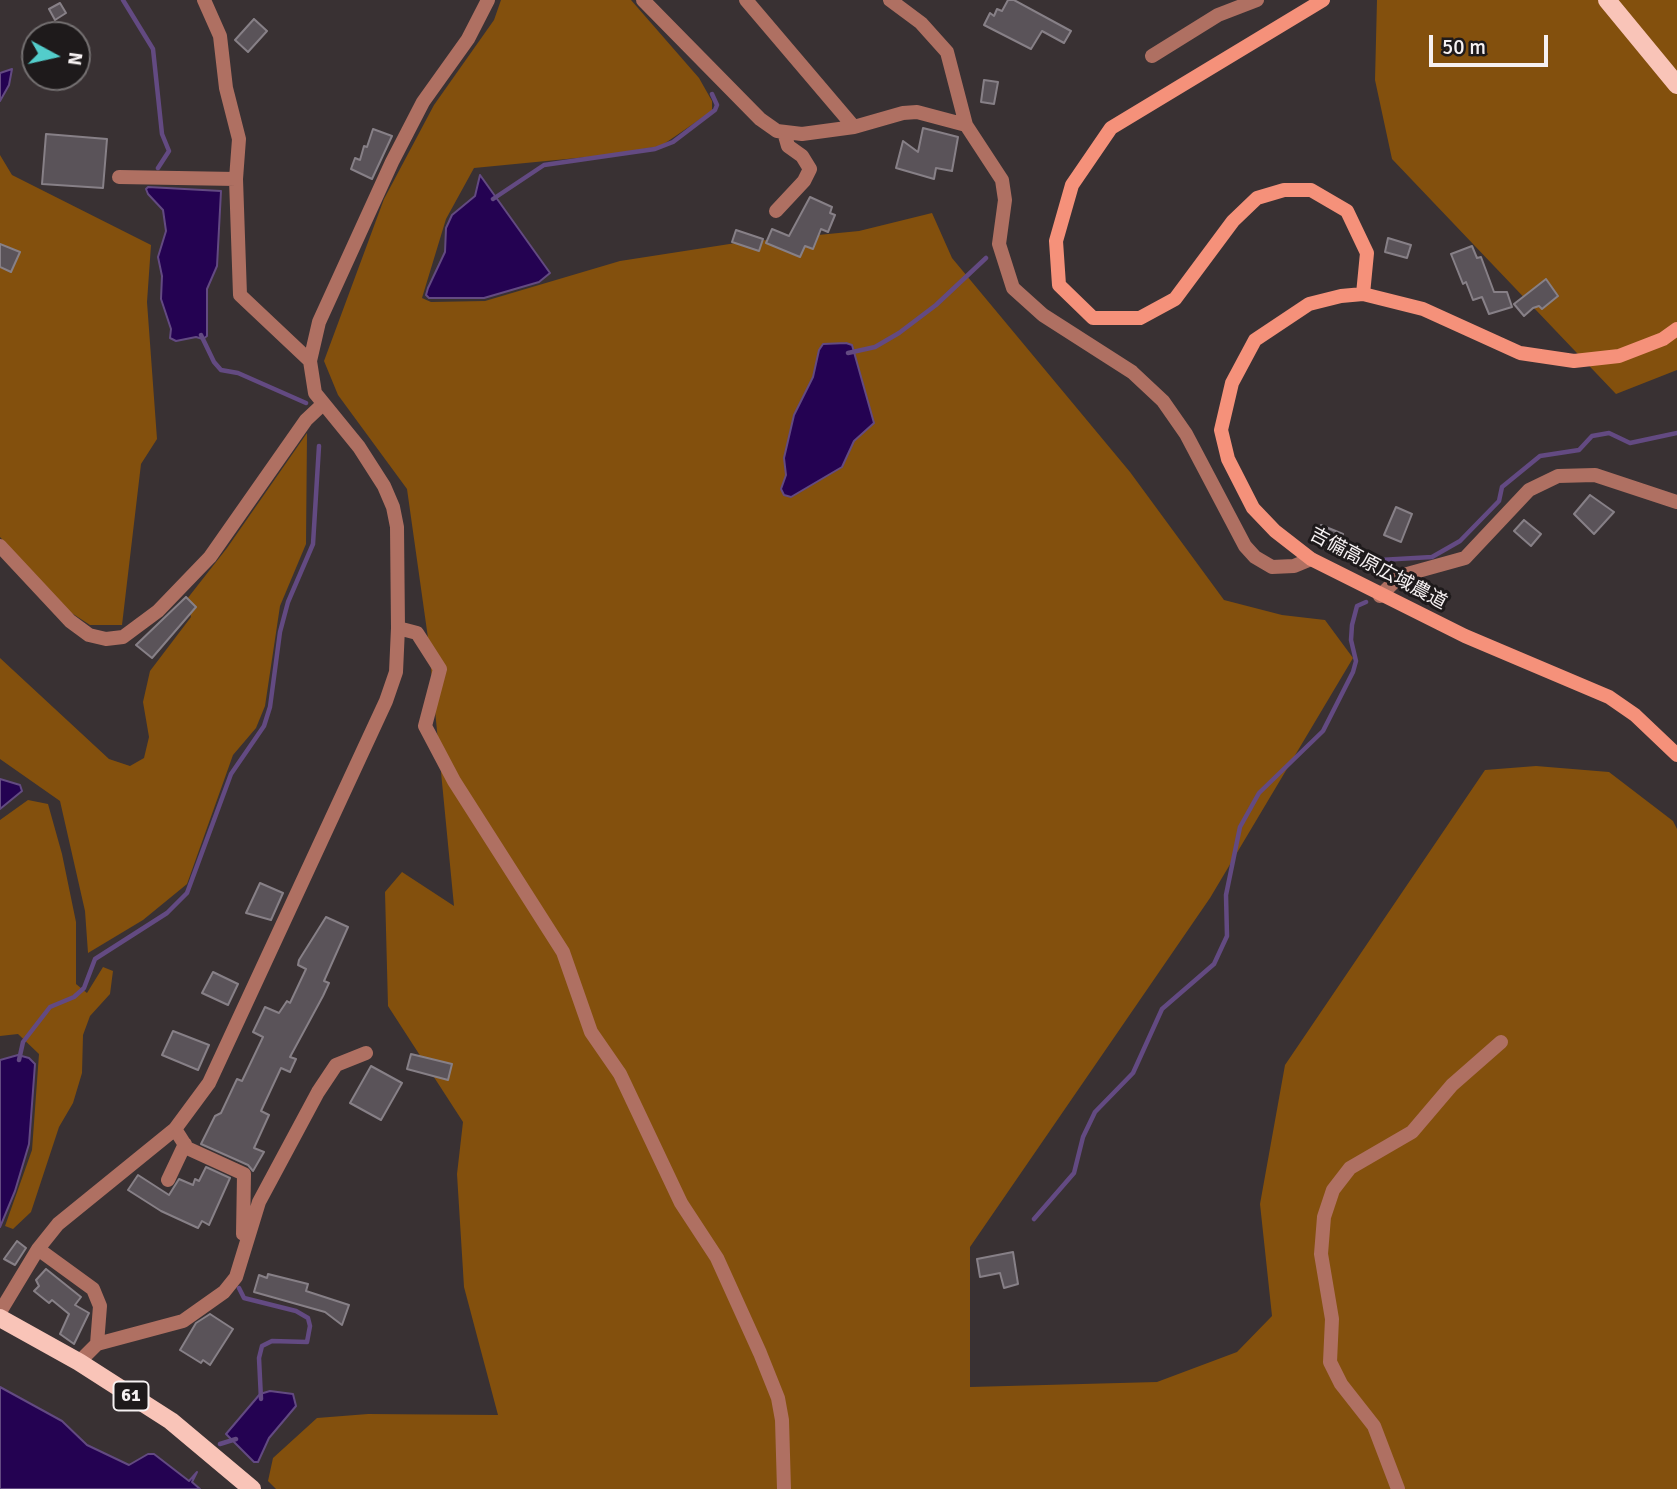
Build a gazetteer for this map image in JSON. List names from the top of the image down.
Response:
{
  "streets": {
    "main road": ["61"],
    "street": ["吉備高原広域農道"]
  },
  "scale_bar": "50 m",
  "north": "right"
}
